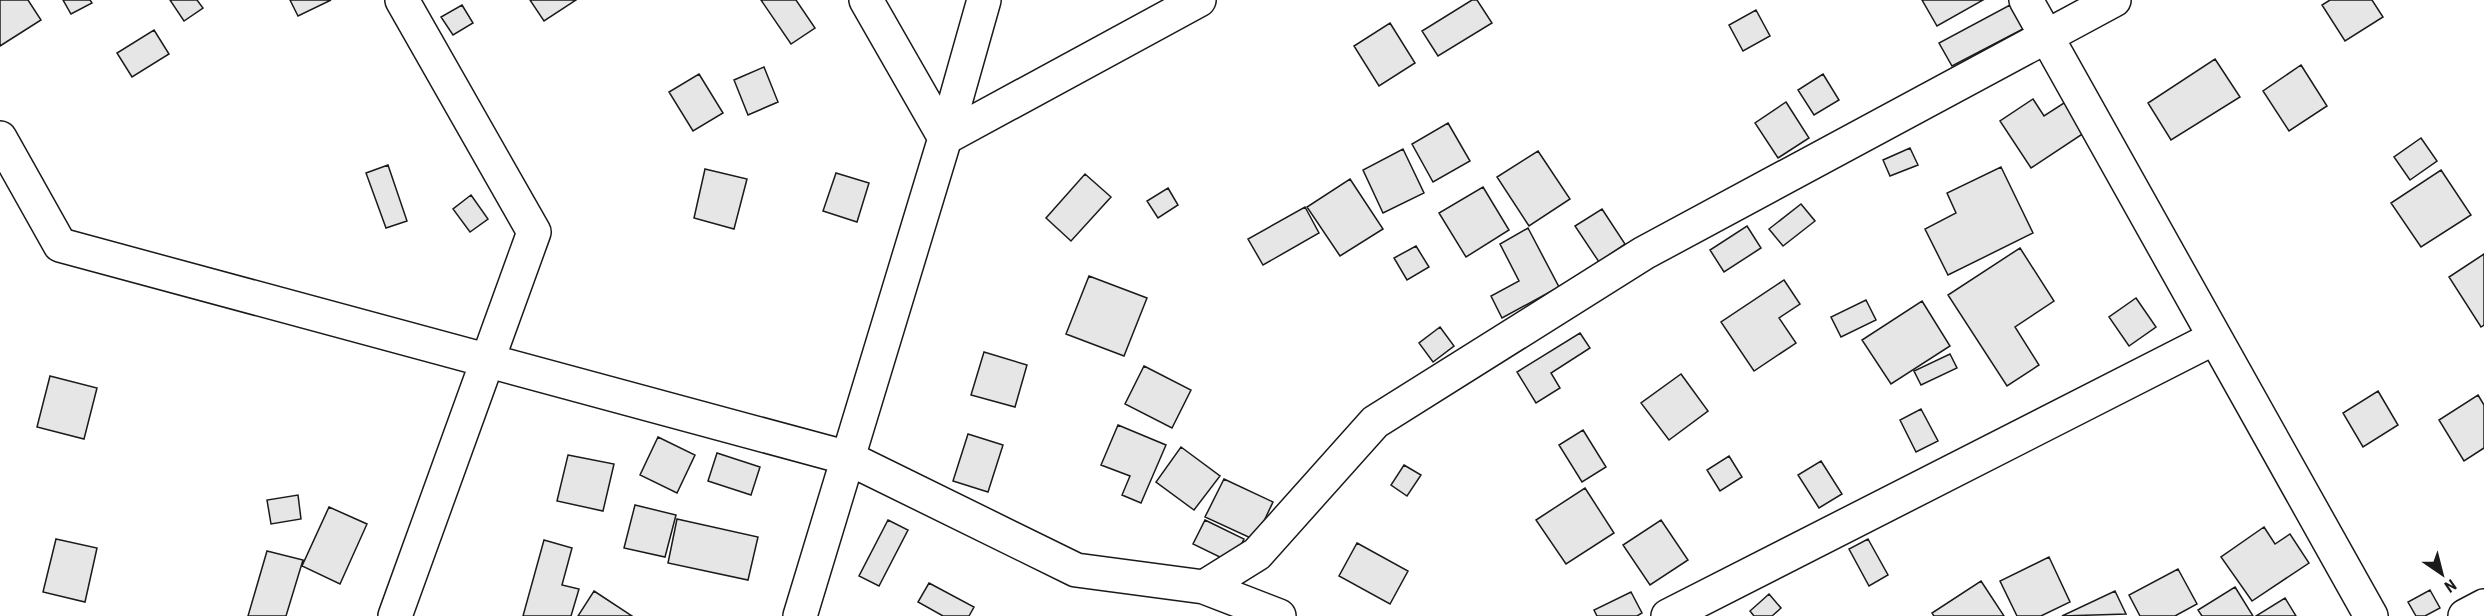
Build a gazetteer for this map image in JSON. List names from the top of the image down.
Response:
{
  "north": "bottom right"
}
